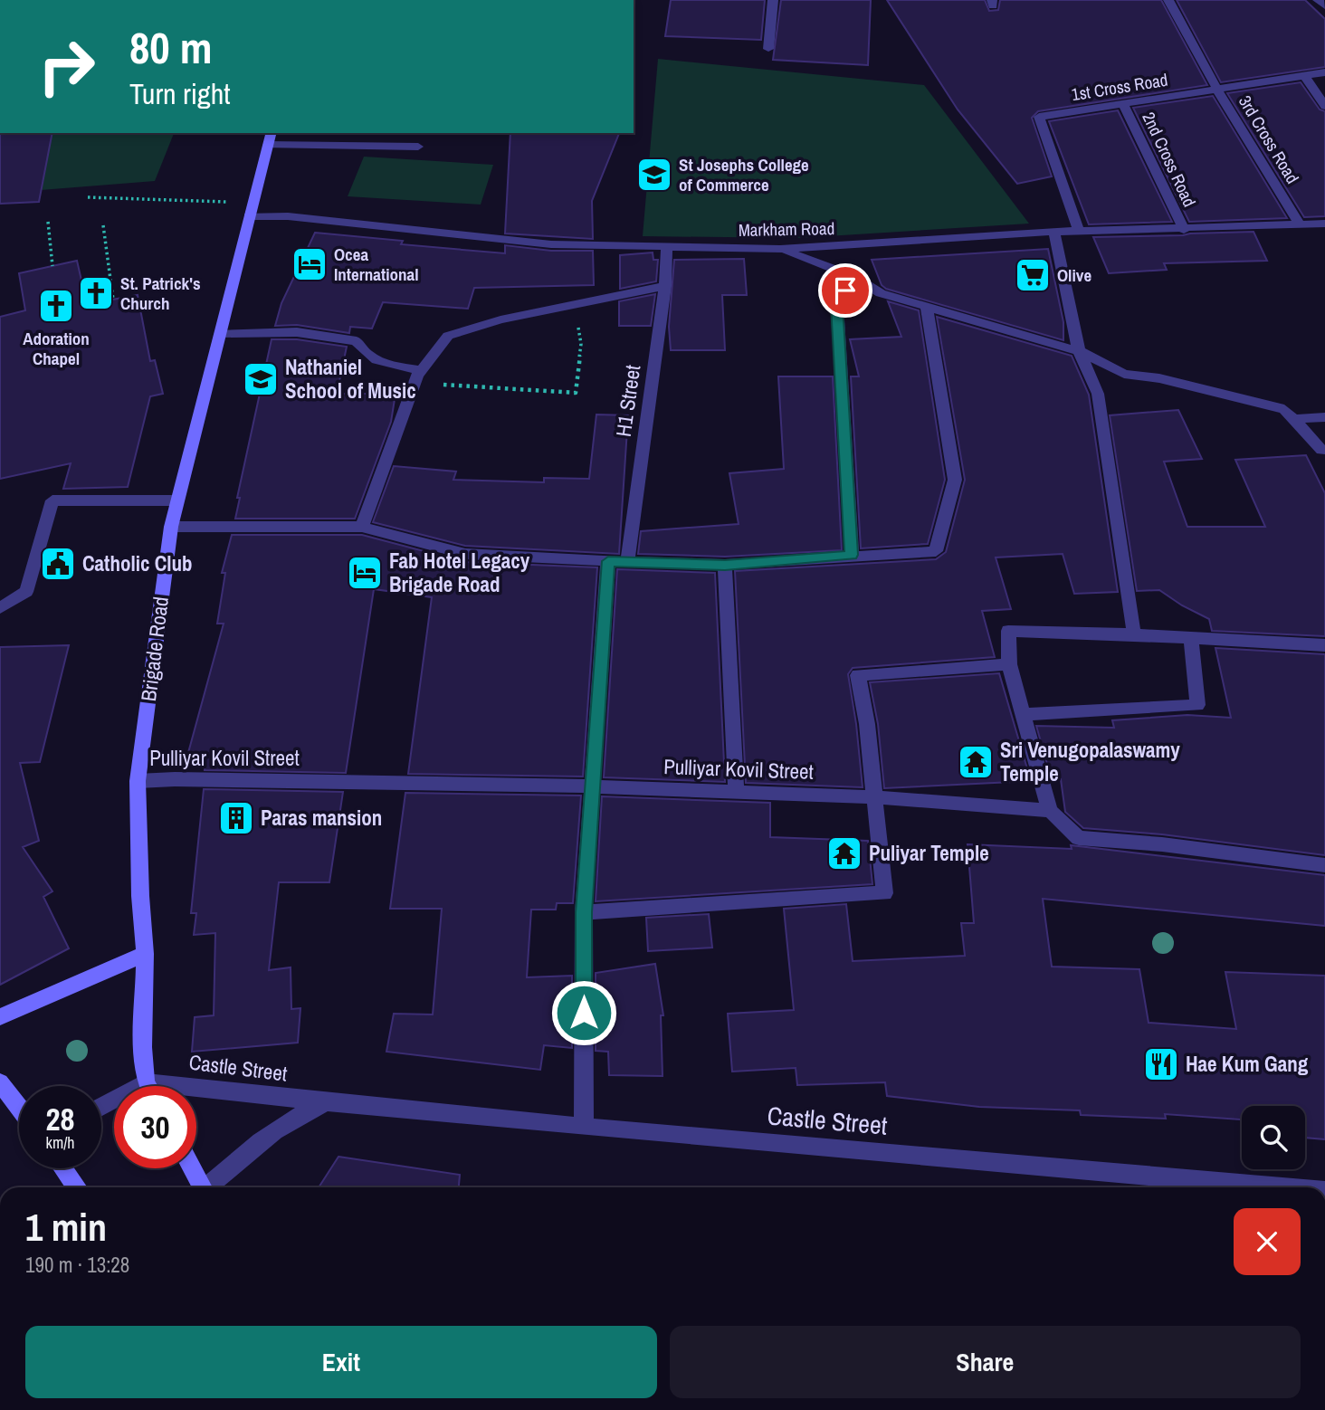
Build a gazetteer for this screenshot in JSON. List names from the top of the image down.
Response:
{
  "streets": {
    "main road": ["Brigade Road"],
    "street": [
      "1st Cross Road",
      "3rd Cross Road",
      "2nd Cross Road",
      "Markham Road",
      "H1 Street",
      "Pulliyar Kovil Street",
      "Castle Street"
    ]
  },
  "crossings": [
    ["1st Cross Road", "3rd Cross Road"],
    ["1st Cross Road", "2nd Cross Road"],
    ["1st Cross Road", "Markham Road"],
    ["3rd Cross Road", "Markham Road"],
    ["2nd Cross Road", "Markham Road"],
    ["Markham Road", "H1 Street"],
    ["Markham Road", "Brigade Road"],
    ["Brigade Road", "Pulliyar Kovil Street"],
    ["Brigade Road", "Castle Street"]
  ],
  "places": {
    "school or university": ["St Josephs College of Commerce", "Nathaniel School of Music"],
    "hotel": ["Ocea International", "Fab Hotel Legacy Brigade Road"],
    "supermarket": ["Olive"],
    "church": ["St. Patrick's Church", "Adoration Chapel"],
    "public building": ["Catholic Club"],
    "temple": ["Sri Venugopalaswamy Temple", "Puliyar Temple"],
    "building": ["Paras mansion"],
    "restaurant": ["Hae Kum Gang"]
  },
  "page": {
    "turn": ["80 m", "Turn right"],
    "speed": "28 km/h",
    "limit": "30",
    "heading": ["1 min", "190 m · 13:28"],
    "buttons": ["Exit", "Share"]
  }
}
